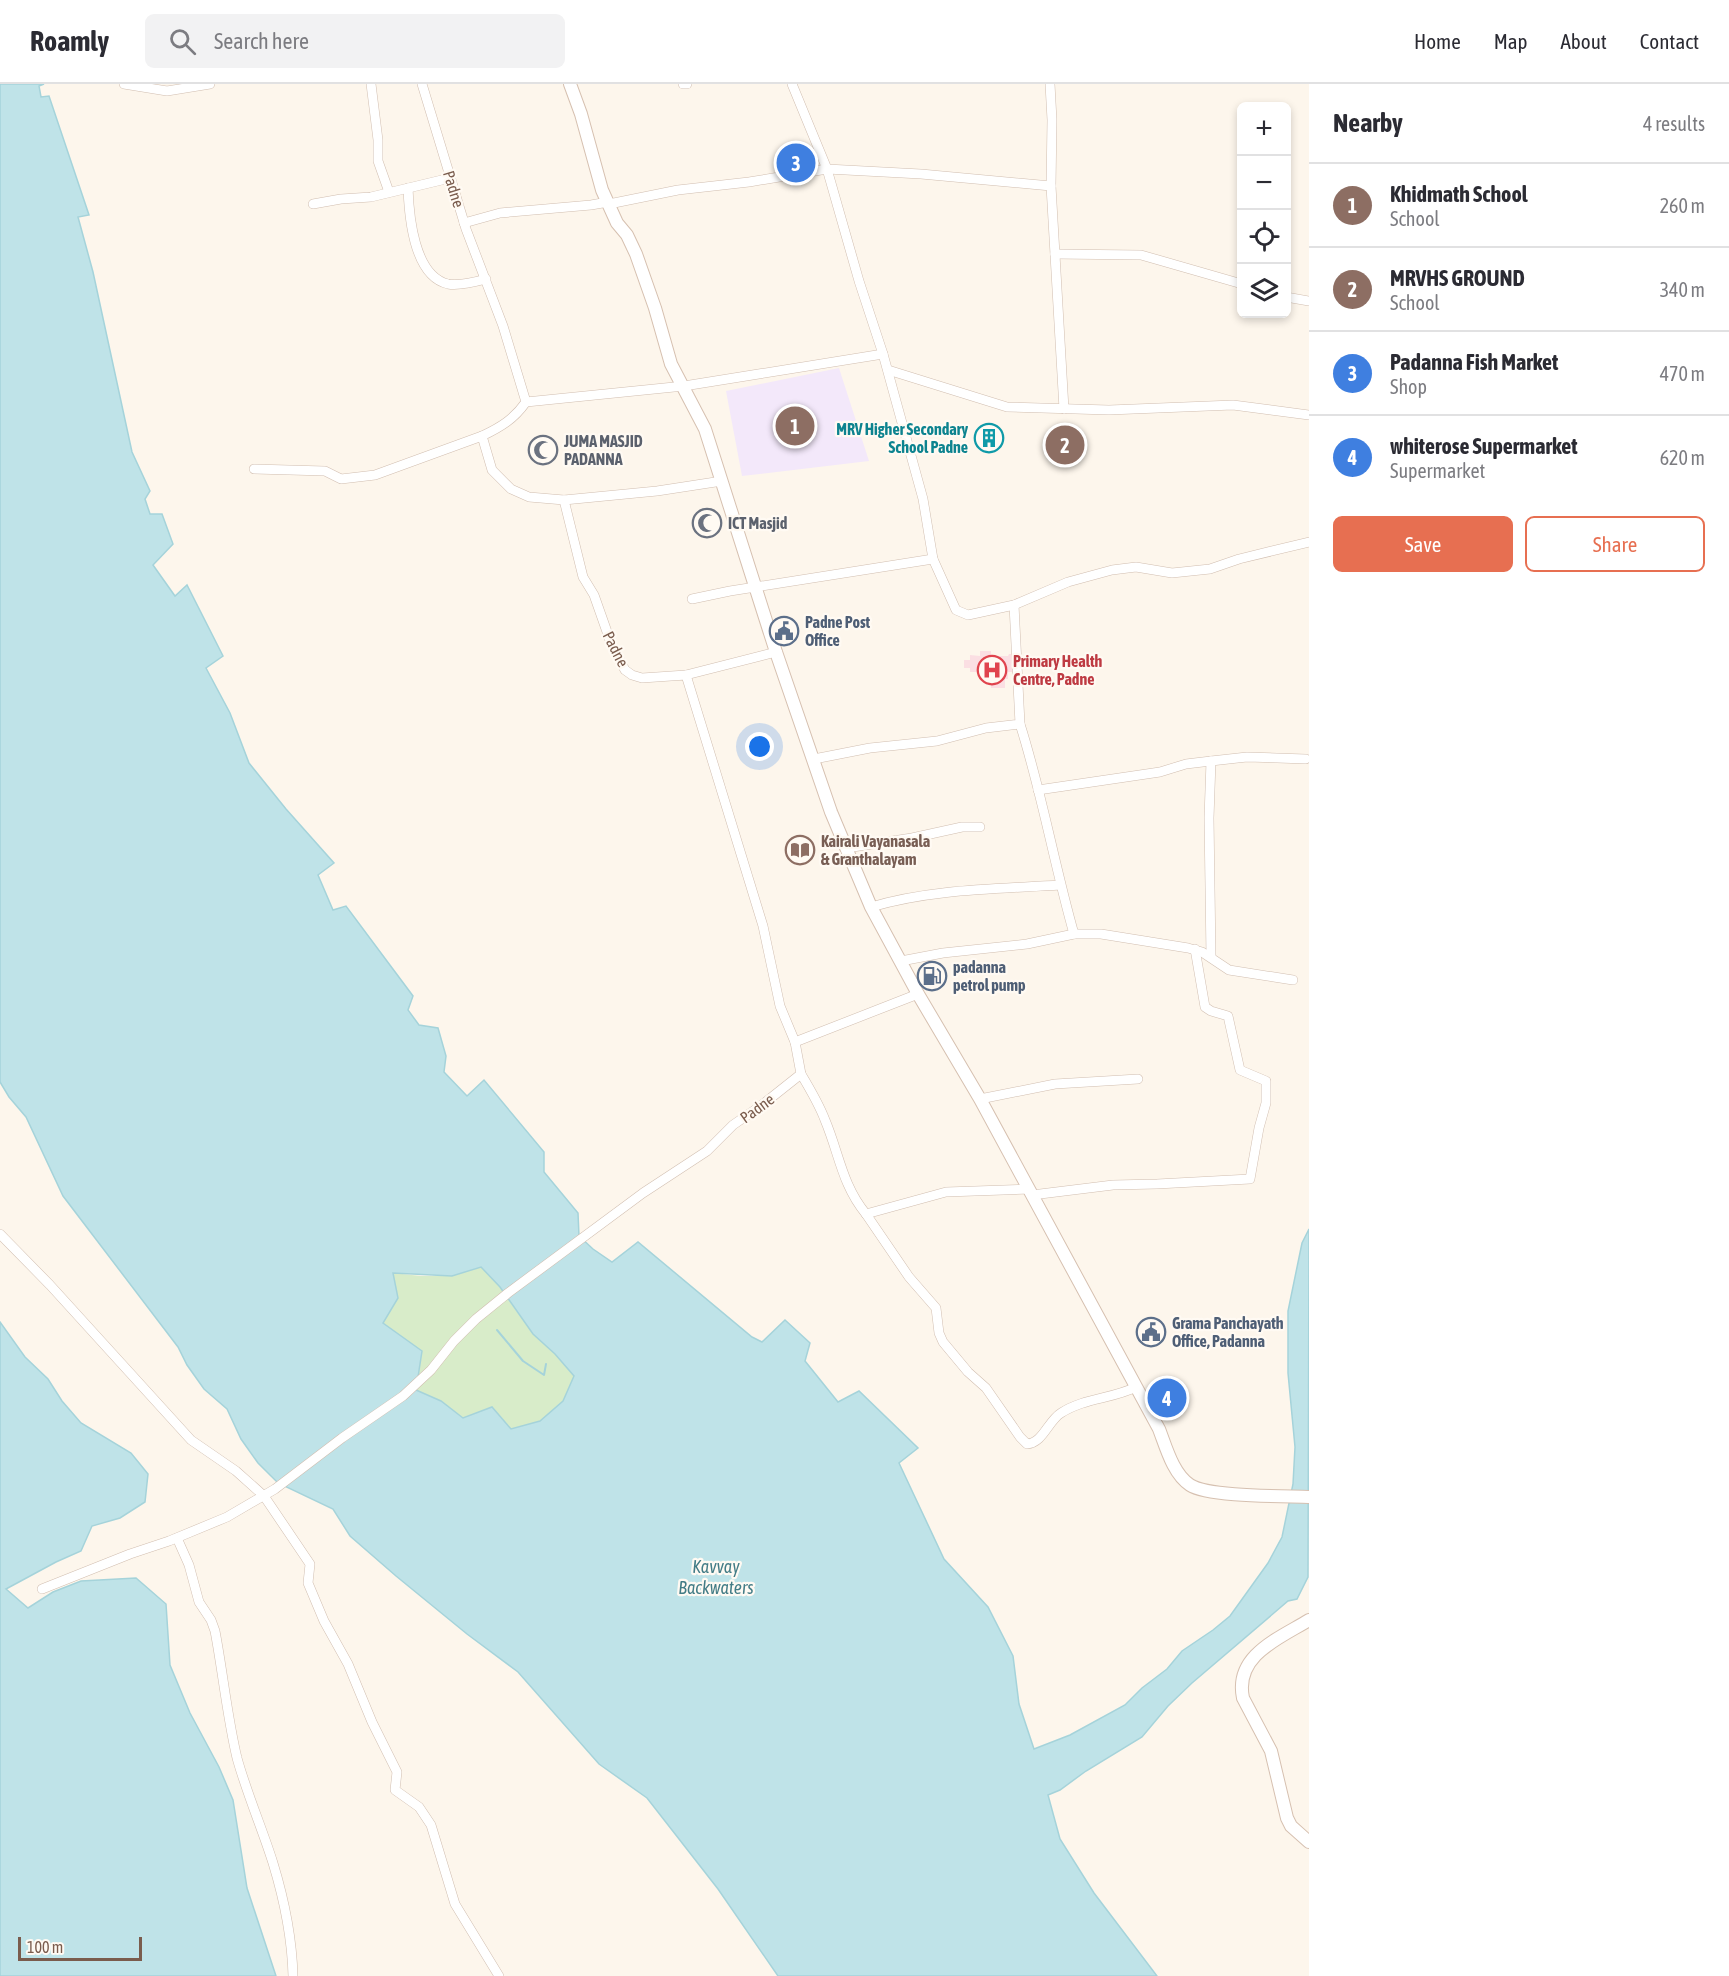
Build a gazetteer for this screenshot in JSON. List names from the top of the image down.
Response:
{
  "streets": {
    "street": ["Padne"]
  },
  "water": ["Kavvay Backwaters"],
  "places": {
    "building": ["MRV Higher Secondary School Padne"],
    "mosque": ["JUMA MASJID PADANNA", "ICT Masjid"],
    "public building": ["Padne Post Office", "Grama Panchayath Office, Padanna"],
    "hospital": ["Primary Health Centre, Padne"],
    "library": ["Kairali Vayanasala & Granthalayam"],
    "fuel station": ["padanna petrol pump"]
  },
  "scale_bar": "100 m",
  "page": {
    "header": "Roamly",
    "search": "Search here",
    "nav": [
      "Home",
      "Map",
      "About",
      "Contact"
    ],
    "heading": ["Nearby", "4 results"],
    "map_buttons": ["+", "−"],
    "pins": [
      "3",
      "1",
      "2",
      "4"
    ],
    "list": [
      {
        "mark": "1",
        "name": "Khidmath School",
        "note": "School",
        "value": "260 m"
      },
      {
        "mark": "2",
        "name": "MRVHS GROUND",
        "note": "School",
        "value": "340 m"
      },
      {
        "mark": "3",
        "name": "Padanna Fish Market",
        "note": "Shop",
        "value": "470 m"
      },
      {
        "mark": "4",
        "name": "whiterose Supermarket",
        "note": "Supermarket",
        "value": "620 m"
      }
    ],
    "buttons": ["Save", "Share"],
    "scale": "100 m"
  }
}
